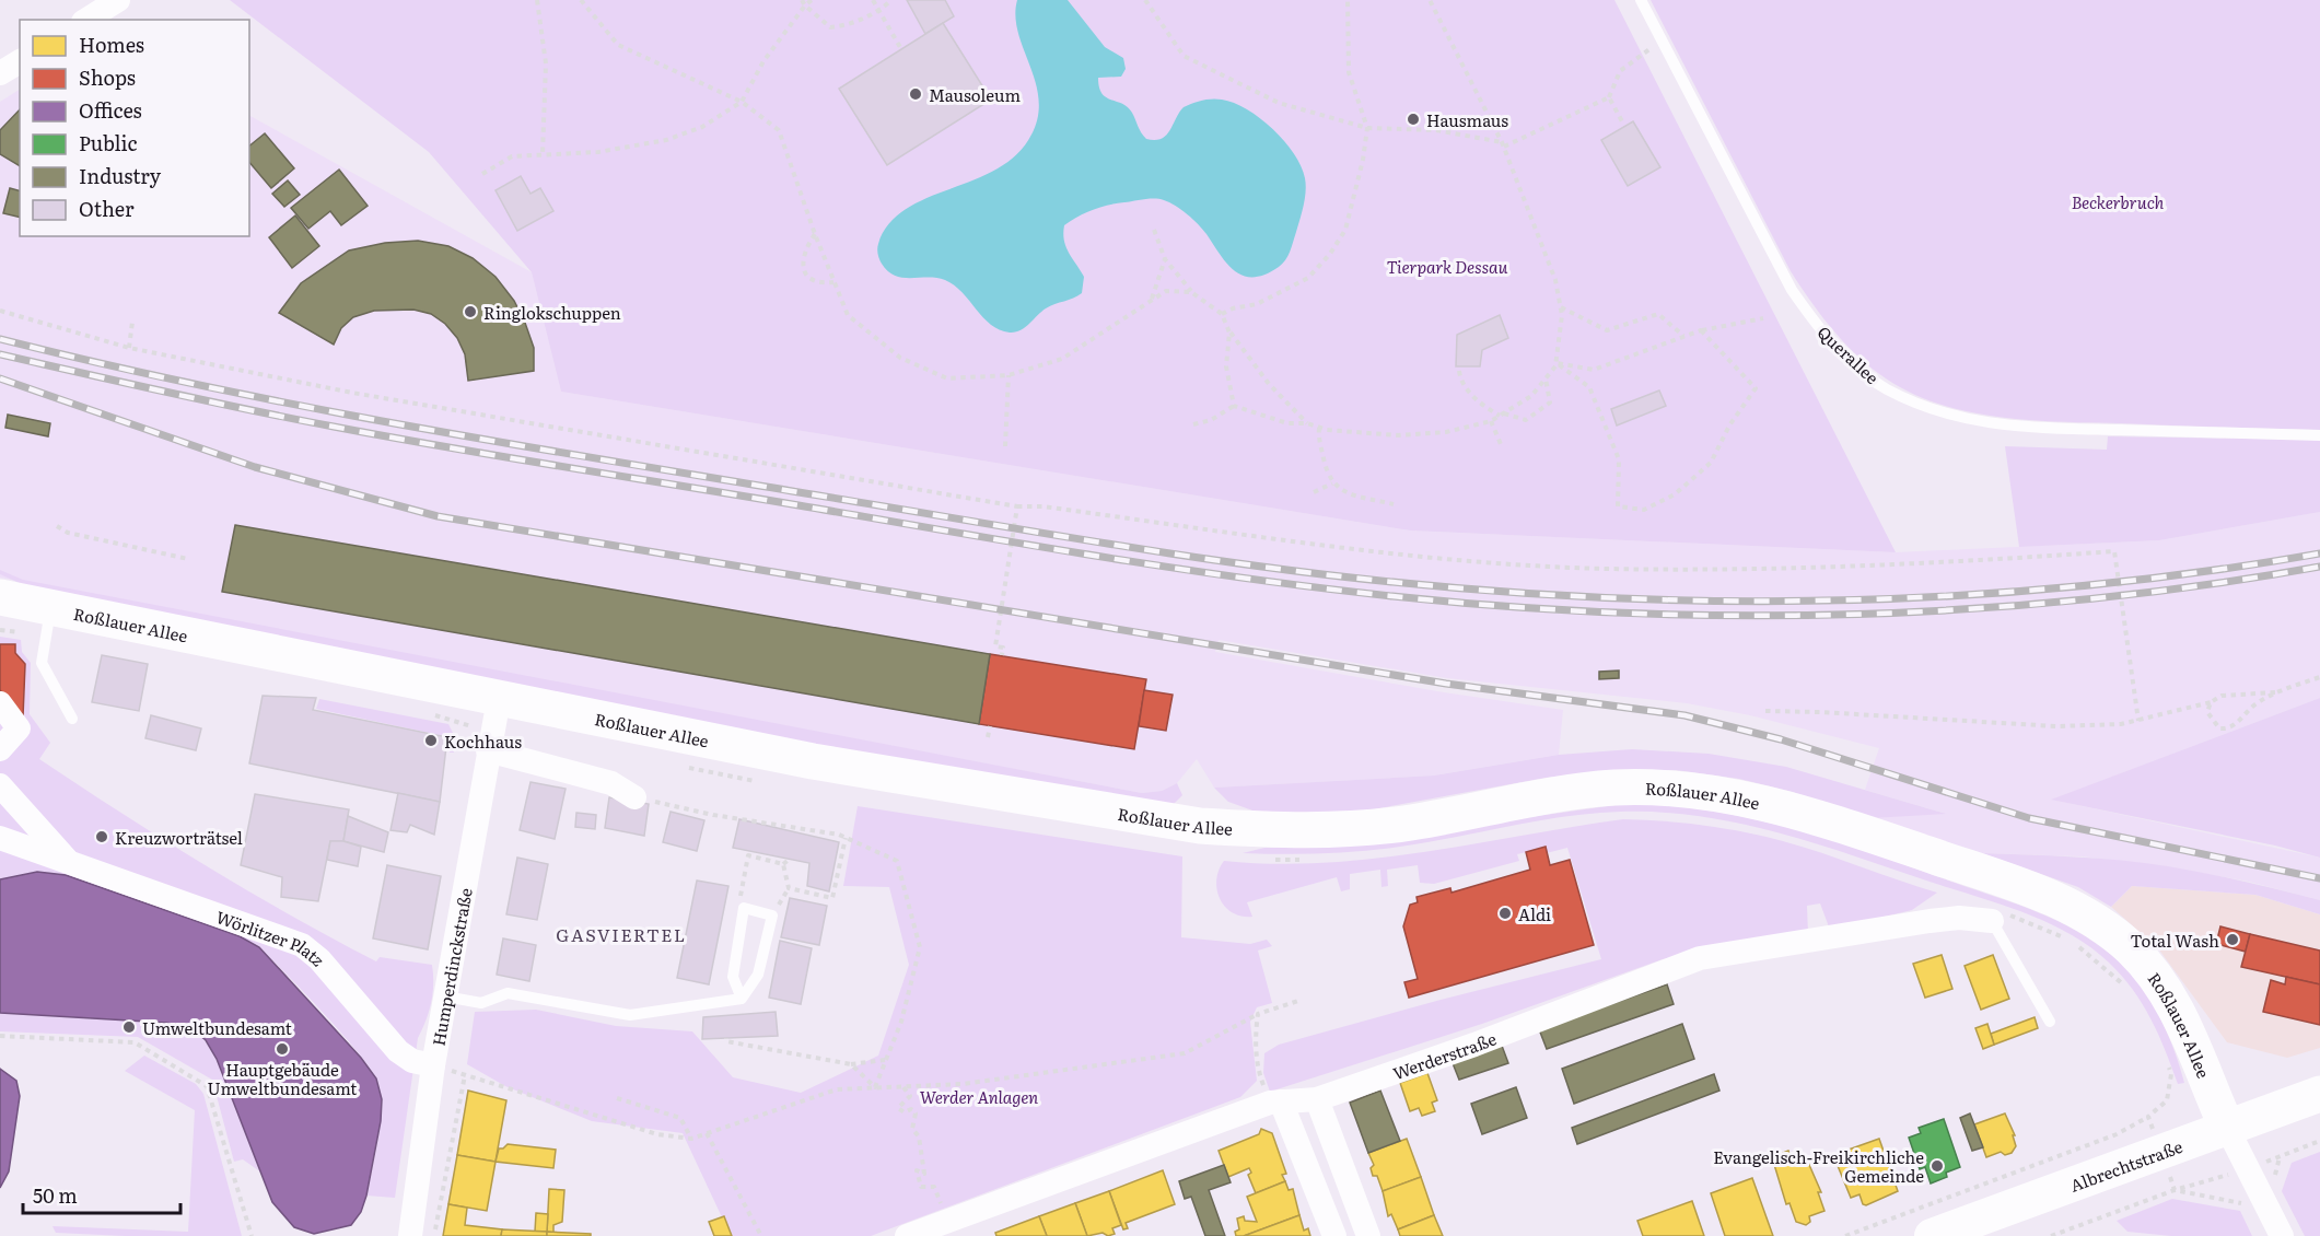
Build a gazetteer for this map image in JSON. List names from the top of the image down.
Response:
{
  "streets": {
    "main road": ["Roßlauer Allee", "Albrechtstraße"],
    "street": ["Wörlitzer Platz", "Humperdinckstraße", "Werderstraße"],
    "lane": ["Querallee"]
  },
  "crossings": [
    ["Roßlauer Allee", "Humperdinckstraße"],
    ["Roßlauer Allee", "Albrechtstraße"],
    ["Wörlitzer Platz", "Humperdinckstraße"]
  ],
  "districts": ["GASVIERTEL"],
  "parks": ["Beckerbruch", "Tierpark Dessau", "Werder Anlagen"],
  "places": [
    "Mausoleum",
    "Hausmaus",
    "Ringlokschuppen",
    "Kochhaus",
    "Kreuzworträtsel",
    "Aldi",
    "Total Wash",
    "Umweltbundesamt",
    "Hauptgebäude Umweltbundesamt",
    "Evangelisch-Freikirchliche Gemeinde"
  ],
  "legend": [
    "Homes",
    "Shops",
    "Offices",
    "Public",
    "Industry",
    "Other"
  ],
  "scale_bar": "50 m"
}
